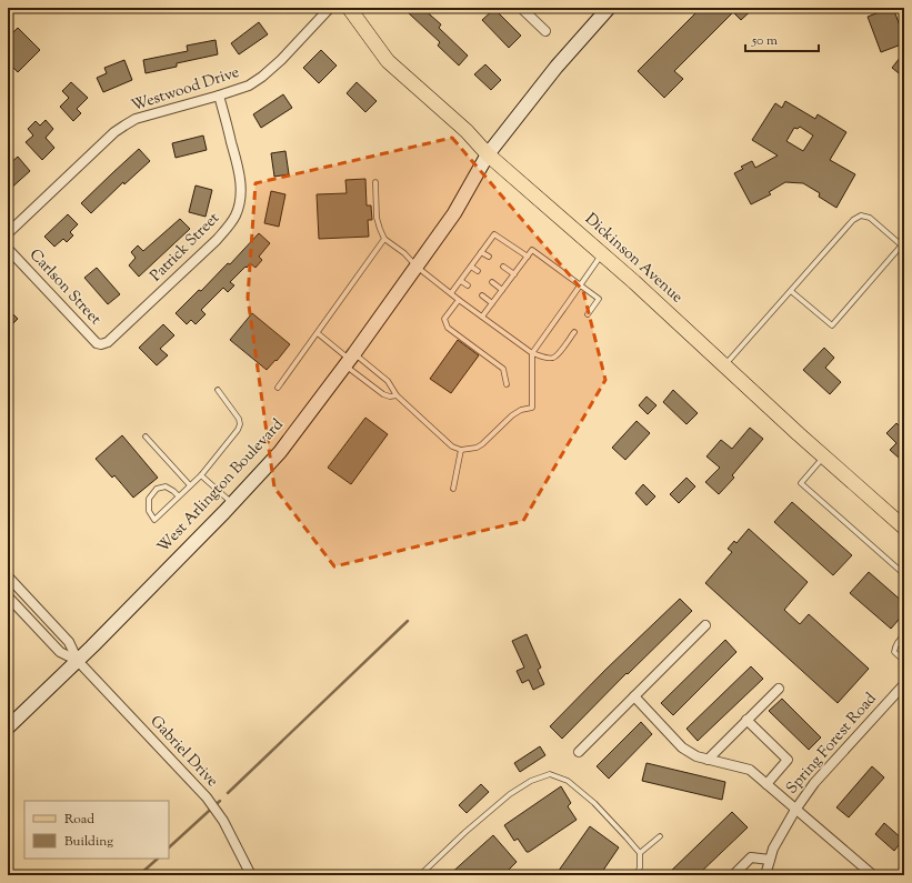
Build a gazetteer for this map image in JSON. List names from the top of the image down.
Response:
{
  "streets": {
    "main road": ["Dickinson Avenue", "West Arlington Boulevard"],
    "street": [
      "Westwood Drive",
      "Patrick Street",
      "Carlson Street",
      "Spring Forest Road",
      "Gabriel Drive"
    ]
  },
  "crossings": [
    ["Westwood Drive", "Patrick Street"],
    ["Patrick Street", "Carlson Street"],
    ["Dickinson Avenue", "West Arlington Boulevard"],
    ["West Arlington Boulevard", "Gabriel Drive"]
  ],
  "legend": ["Road", "Building"],
  "scale_bar": "50 m"
}
